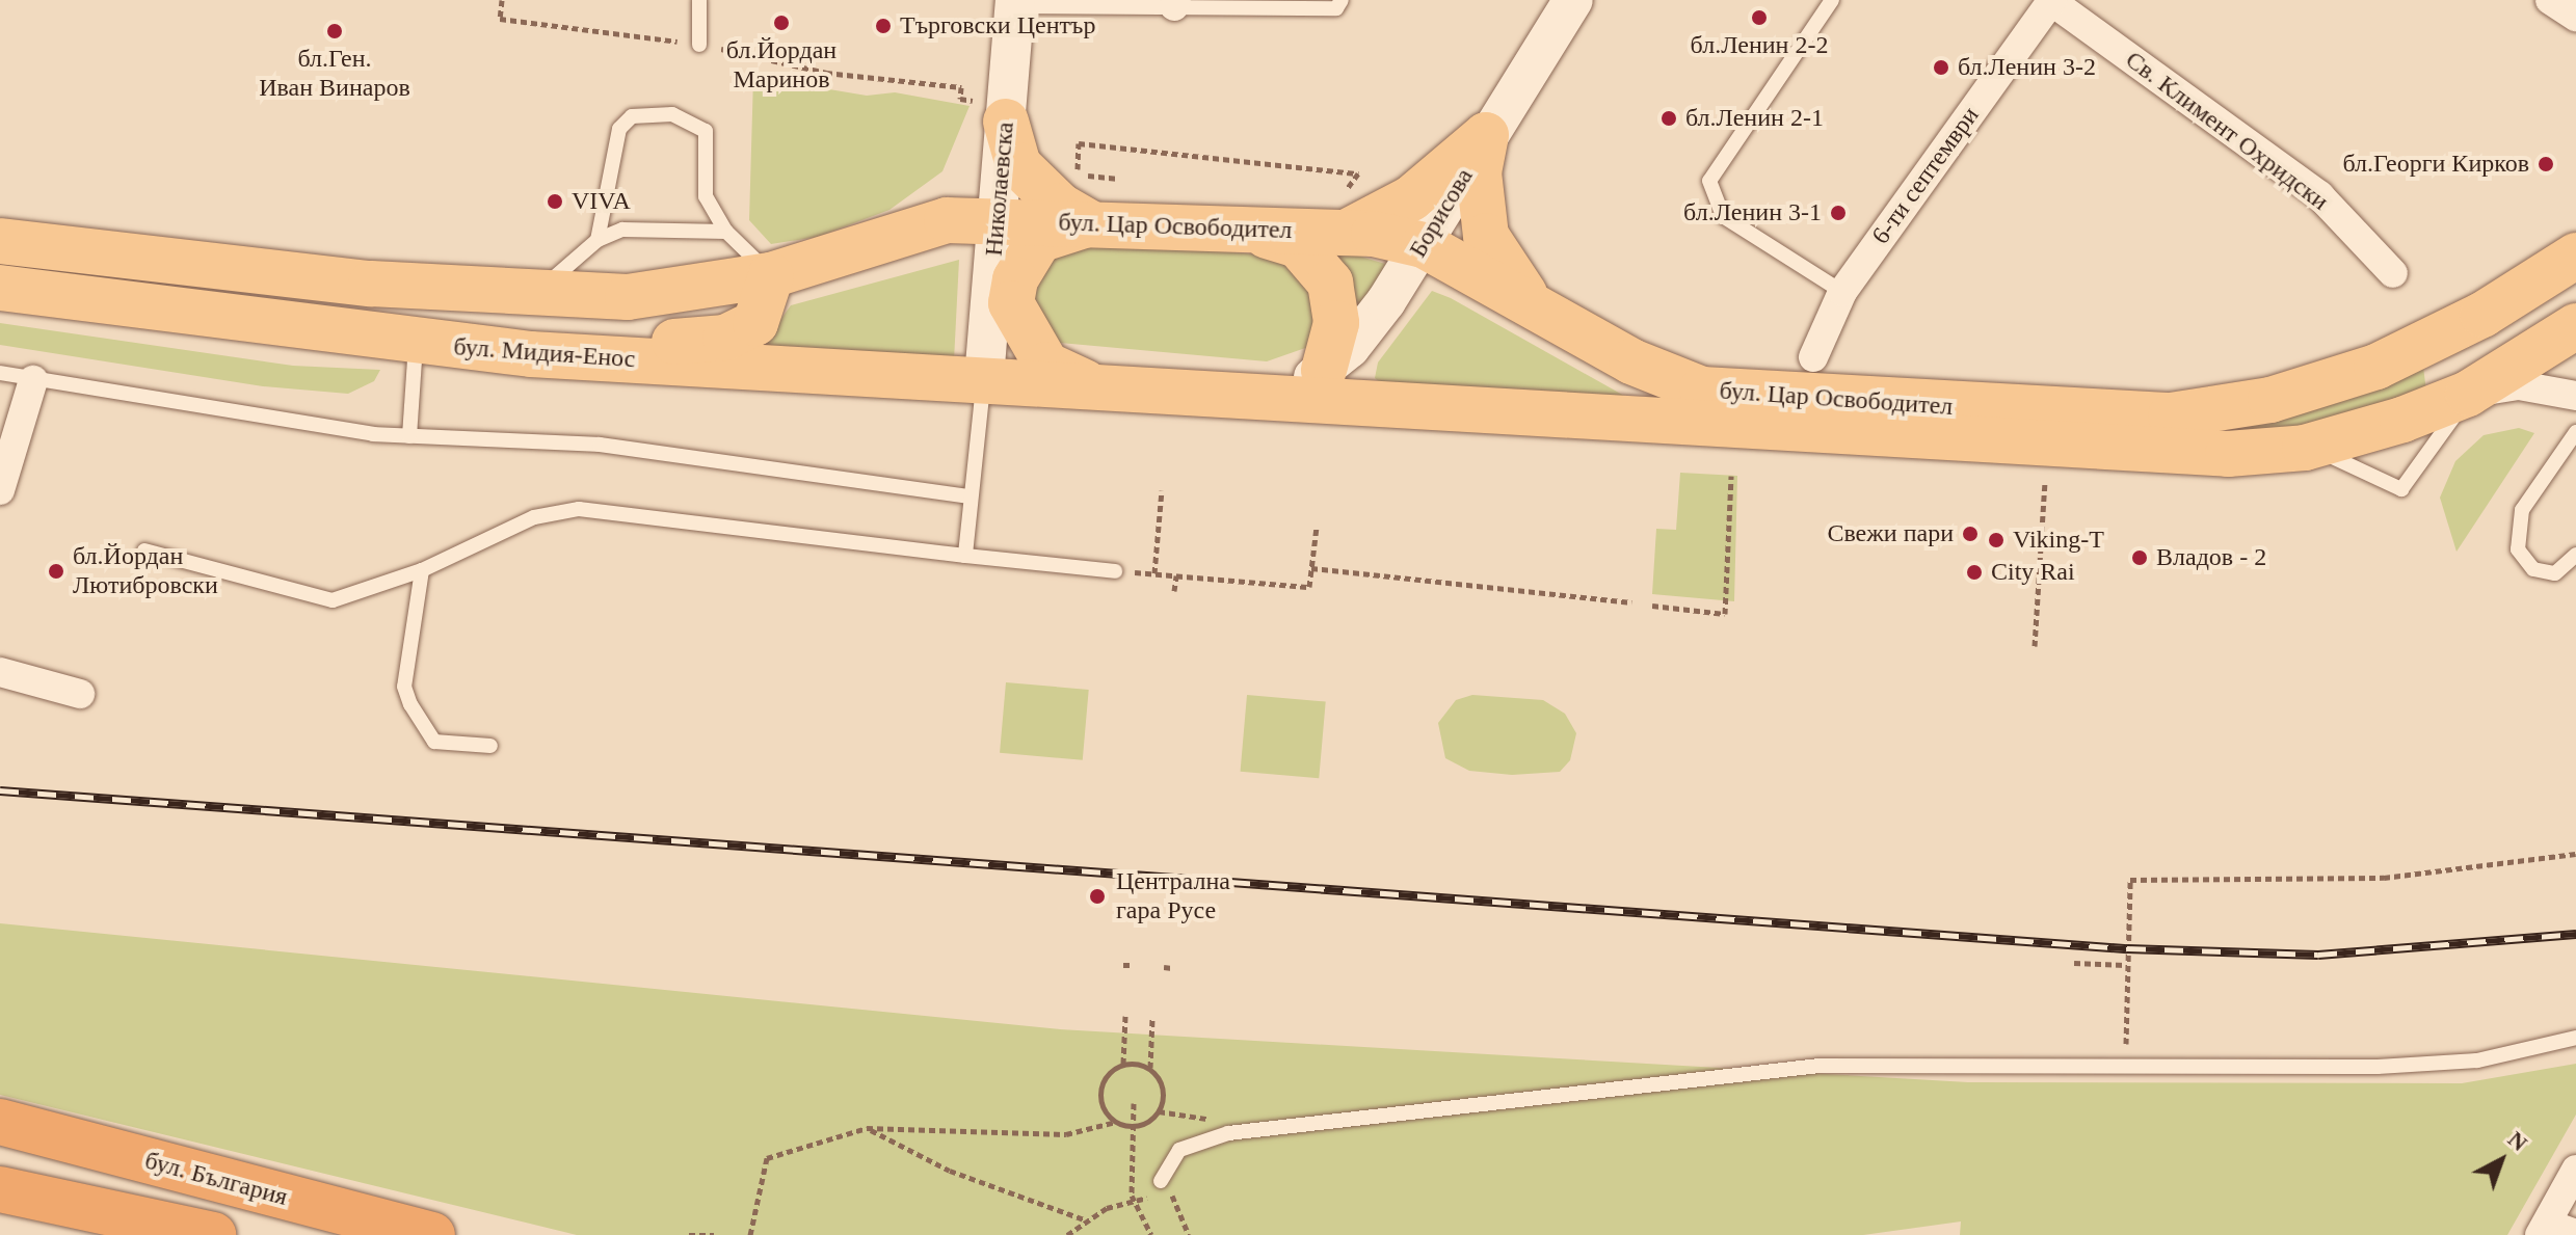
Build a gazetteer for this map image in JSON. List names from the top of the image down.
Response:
{
  "streets": {
    "highway": ["бул. България"],
    "main road": [
      "Николаевска",
      "Борисова",
      "бул. Цар Освободител",
      "бул. Мидия-Енос"
    ],
    "street": ["Св. Климент Охридски", "6-ти септември"]
  },
  "crossings": [
    ["Св. Климент Охридски", "6-ти септември"],
    ["Николаевска", "бул. Цар Освободител"],
    ["Николаевска", "бул. Мидия-Енос"],
    ["Борисова", "бул. Цар Освободител"],
    ["бул. Цар Освободител", "бул. Мидия-Енос"]
  ],
  "places": [
    "бл.Ленин 2-2",
    "бл.Йордан Маринов",
    "Търговски Център",
    "бл.Ген. Иван Винаров",
    "бл.Ленин 3-2",
    "бл.Ленин 2-1",
    "бл.Георги Кирков",
    "VIVA",
    "бл.Ленин 3-1",
    "Свежи пари",
    "Viking-T",
    "Владов - 2",
    "бл.Йордан Лютибровски",
    "City Rai",
    "Централна гара Русе"
  ],
  "north": "top right"
}
